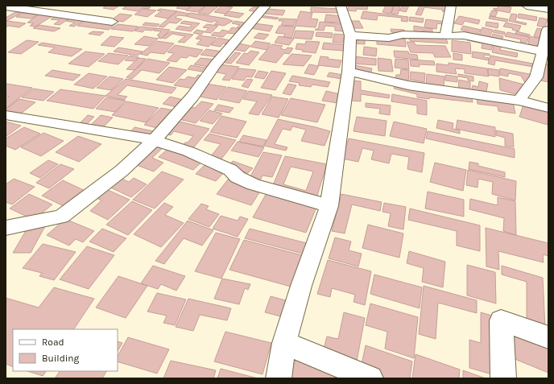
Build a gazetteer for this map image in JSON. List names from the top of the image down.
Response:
{
  "legend": ["Road", "Building"]
}
